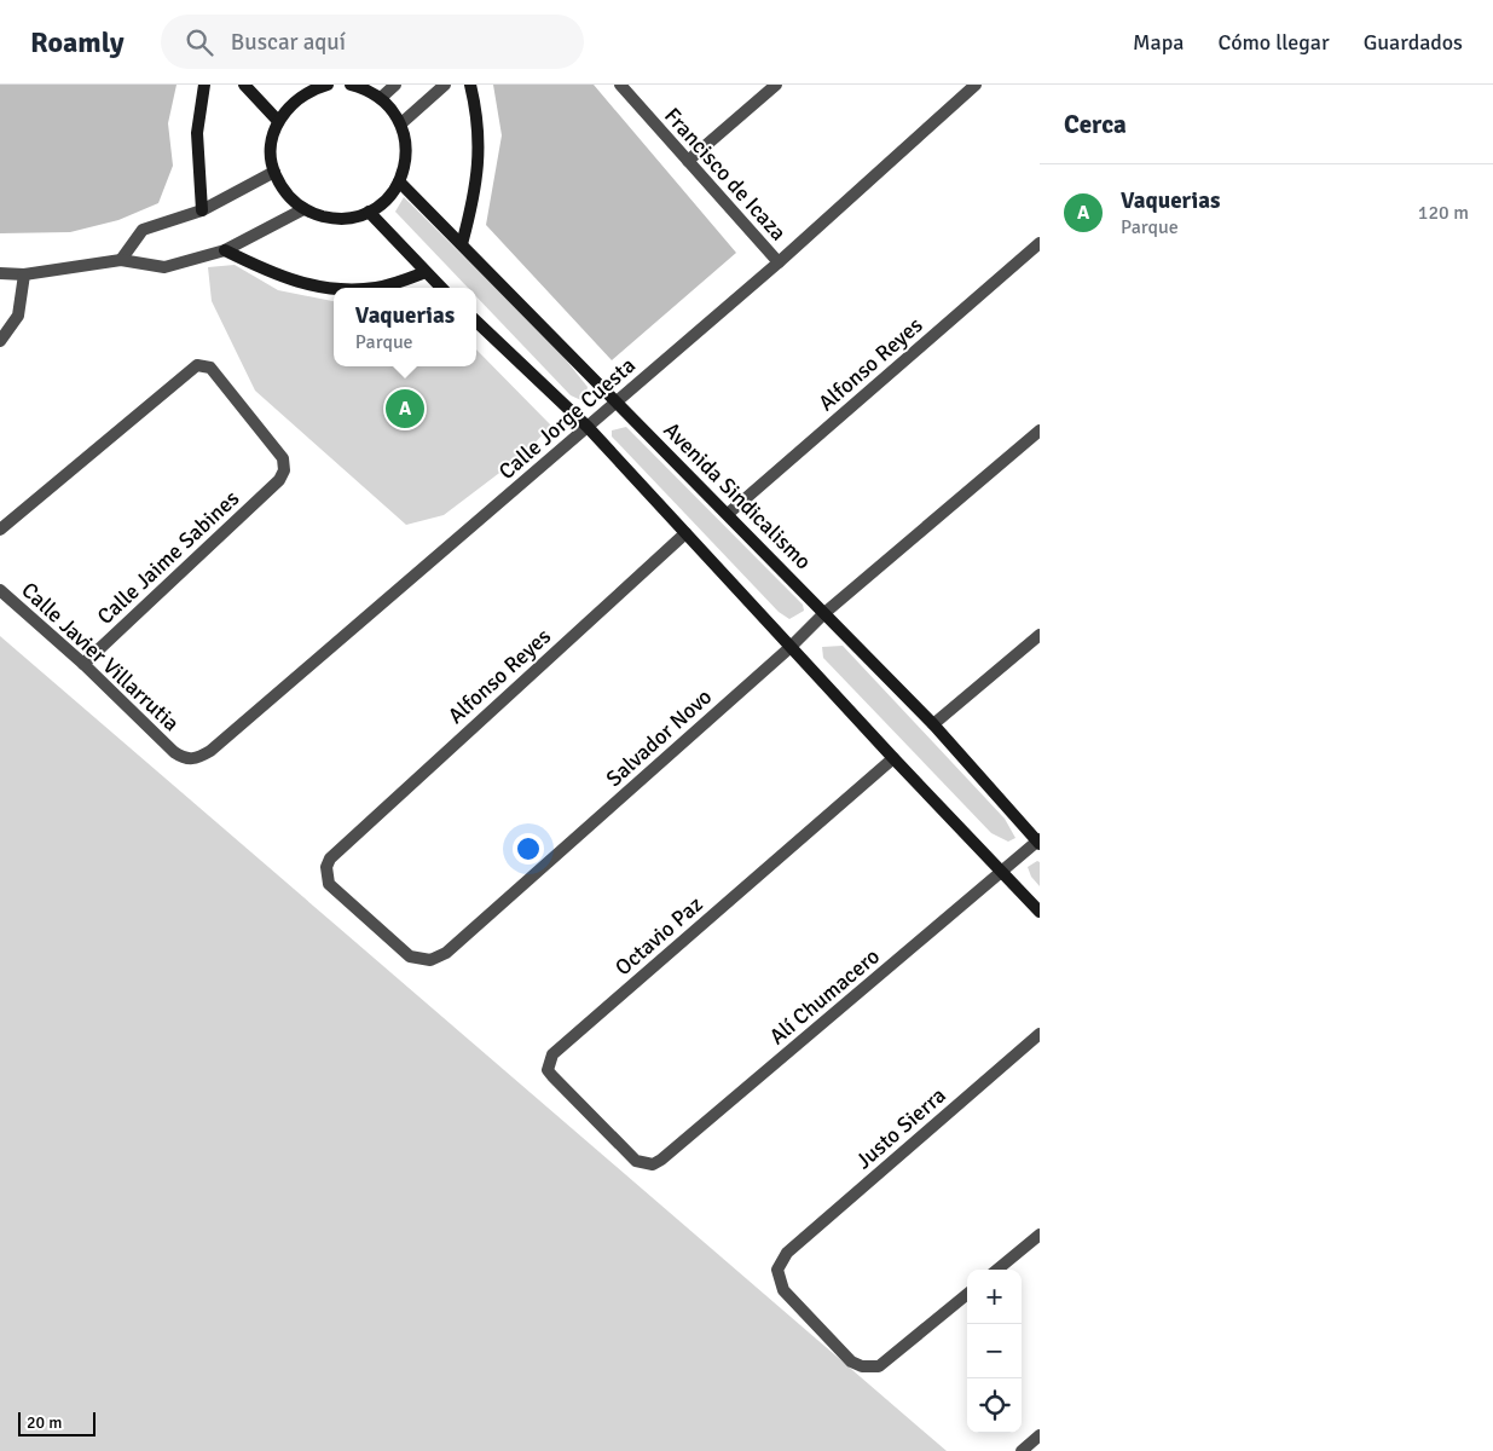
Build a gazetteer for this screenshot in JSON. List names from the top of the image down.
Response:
{
  "streets": {
    "street": [
      "Francisco de Icaza",
      "Alfonso Reyes",
      "Calle Jorge Cuesta",
      "Avenida Sindicalismo",
      "Calle Jaime Sabines",
      "Calle Javier Villarrutia",
      "Salvador Novo",
      "Octavio Paz",
      "Alí Chumacero",
      "Justo Sierra"
    ]
  },
  "crossings": [
    ["Francisco de Icaza", "Calle Jorge Cuesta"],
    ["Alfonso Reyes", "Avenida Sindicalismo"],
    ["Alfonso Reyes", "Salvador Novo"],
    ["Calle Jorge Cuesta", "Avenida Sindicalismo"],
    ["Calle Jorge Cuesta", "Calle Javier Villarrutia"],
    ["Avenida Sindicalismo", "Salvador Novo"],
    ["Avenida Sindicalismo", "Alí Chumacero"],
    ["Calle Jaime Sabines", "Calle Javier Villarrutia"],
    ["Octavio Paz", "Alí Chumacero"]
  ],
  "scale_bar": "20 m",
  "page": {
    "header": "Roamly",
    "search": "Buscar aquí",
    "nav": ["Mapa", "Cómo llegar", "Guardados"],
    "heading": "Cerca",
    "list": [
      {
        "mark": "A",
        "name": "Vaquerias",
        "note": "Parque",
        "value": "120 m"
      }
    ],
    "popup": ["Vaquerias", "Parque"],
    "pins": "A",
    "map_buttons": ["+", "−"],
    "scale": "20 m"
  }
}
